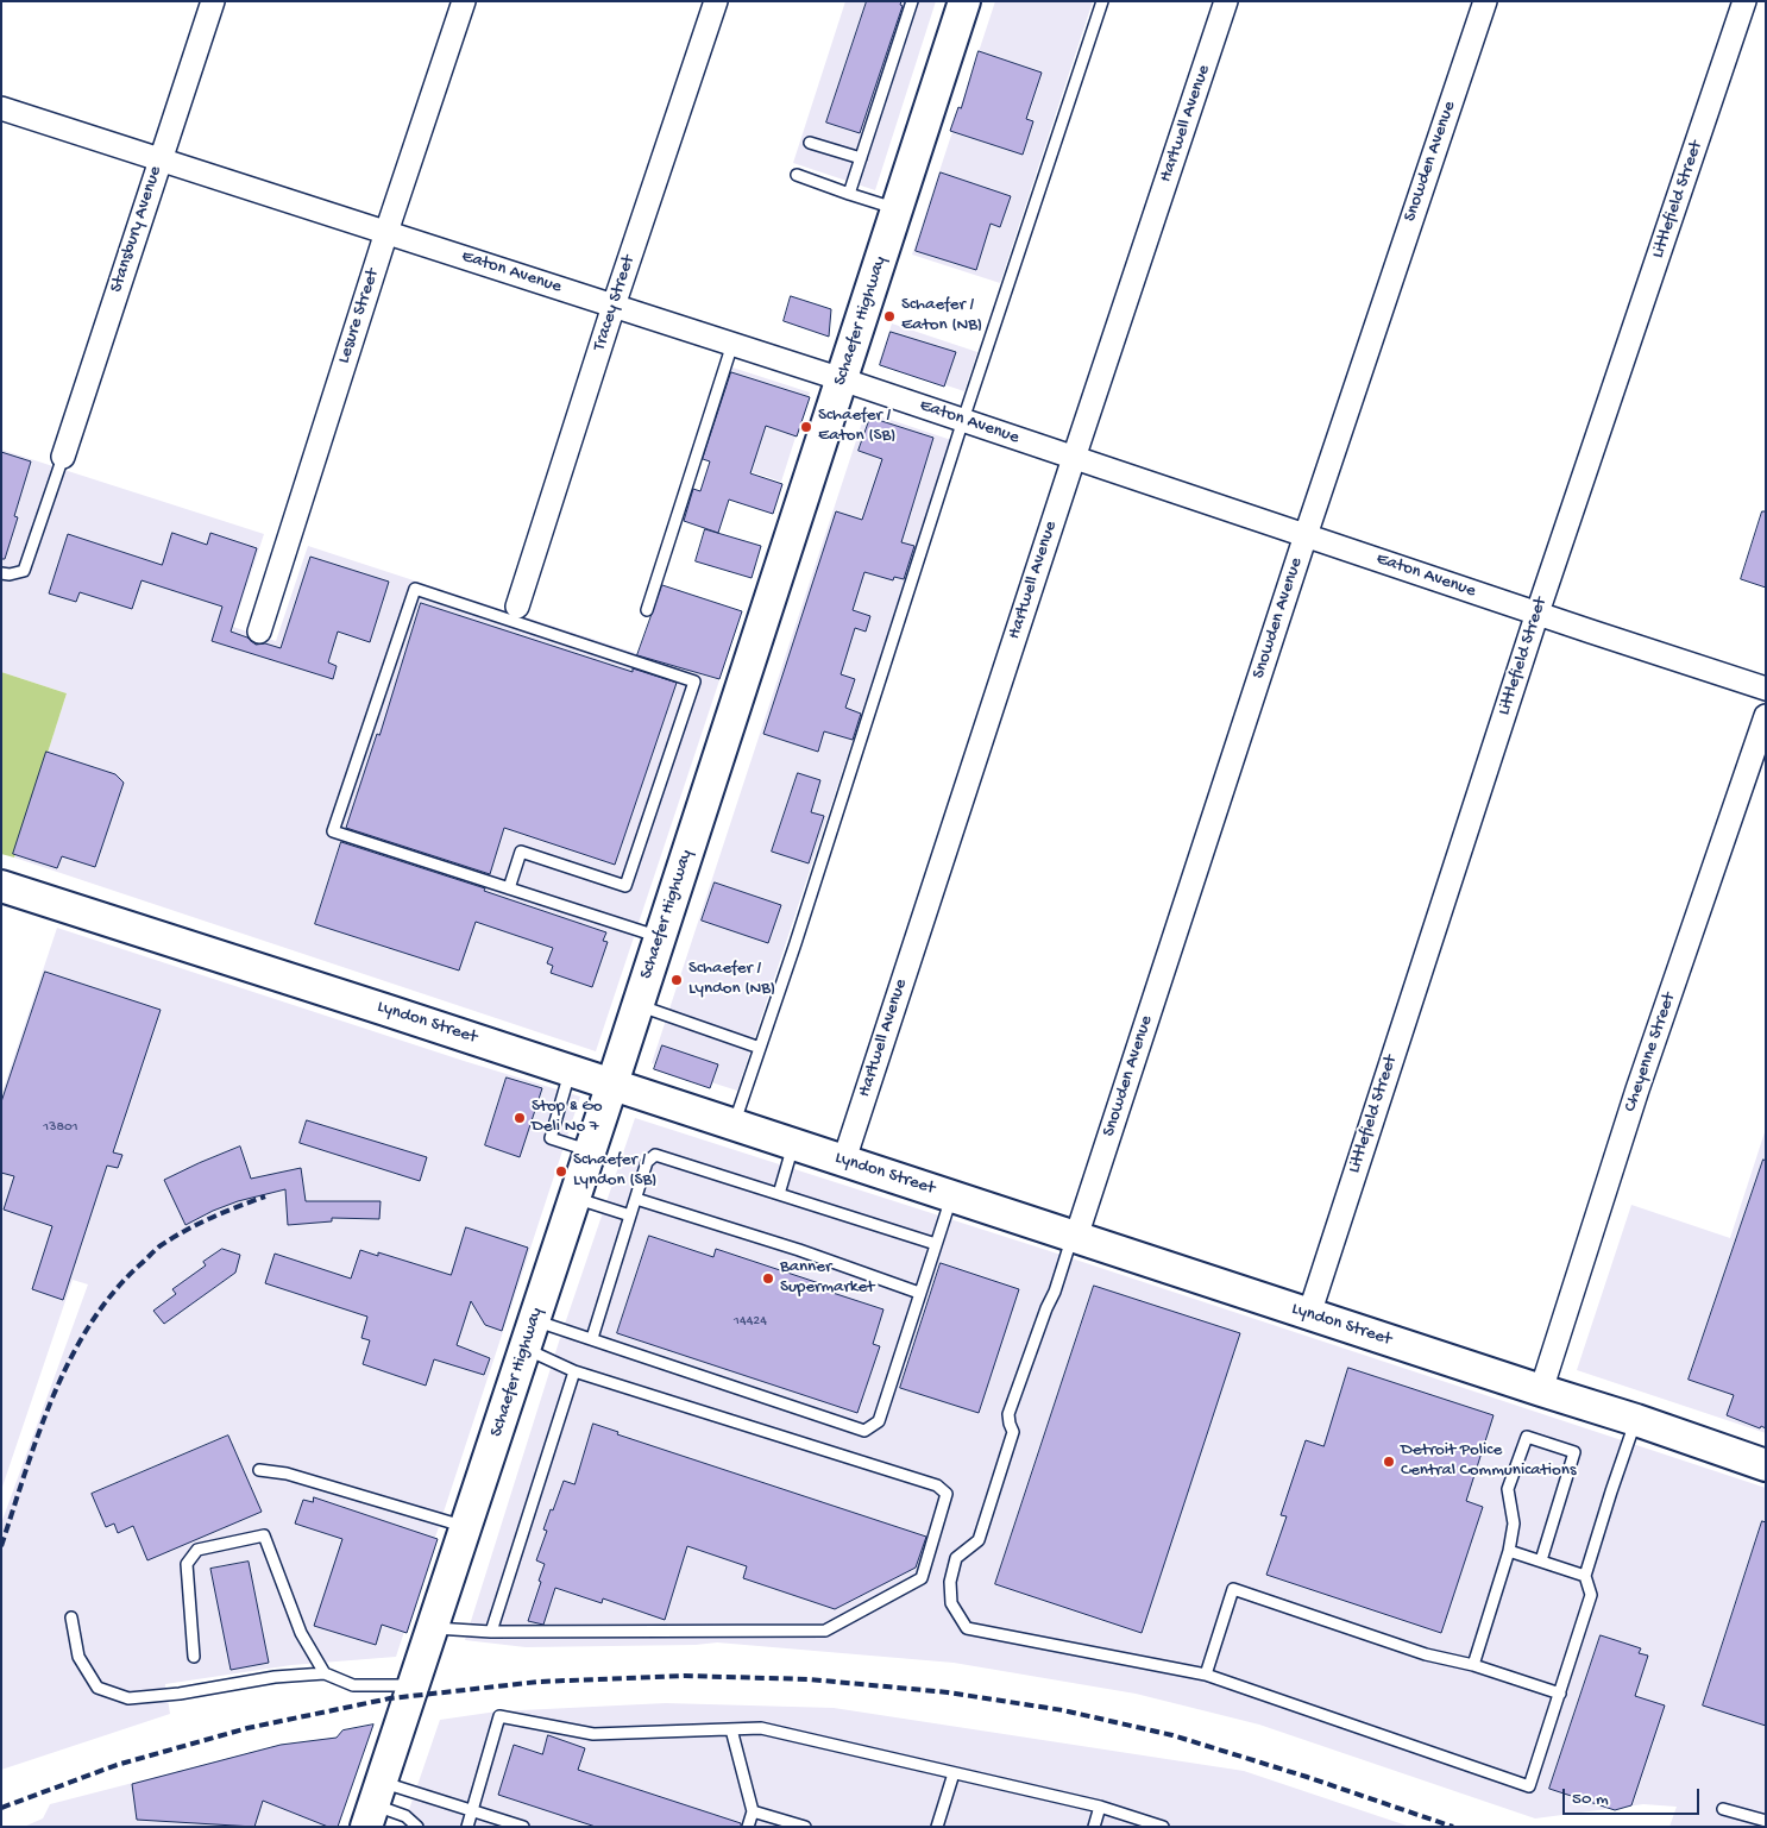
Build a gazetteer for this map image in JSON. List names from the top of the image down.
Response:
{
  "streets": {
    "street": [
      "Hartwell Avenue",
      "Snowden Avenue",
      "Littlefield Street",
      "Stansbury Avenue",
      "Eaton Avenue",
      "Tracey Street",
      "Lesure Street",
      "Schaefer Highway",
      "Lyndon Street",
      "Cheyenne Street"
    ]
  },
  "crossings": [
    ["Hartwell Avenue", "Eaton Avenue"],
    ["Hartwell Avenue", "Lyndon Street"],
    ["Snowden Avenue", "Eaton Avenue"],
    ["Snowden Avenue", "Lyndon Street"],
    ["Littlefield Street", "Eaton Avenue"],
    ["Littlefield Street", "Lyndon Street"],
    ["Stansbury Avenue", "Eaton Avenue"],
    ["Eaton Avenue", "Tracey Street"],
    ["Eaton Avenue", "Lesure Street"],
    ["Eaton Avenue", "Schaefer Highway"],
    ["Schaefer Highway", "Lyndon Street"],
    ["Lyndon Street", "Cheyenne Street"]
  ],
  "places": [
    "Schaefer / Eaton (NB)",
    "Schaefer / Eaton (SB)",
    "Schaefer / Lyndon (NB)",
    "Stop & Go Deli No 7",
    "Schaefer / Lyndon (SB)",
    "Banner Supermarket",
    "Detroit Police Central Communications"
  ],
  "house_numbers": ["13801", "14424"],
  "scale_bar": "50 m"
}
